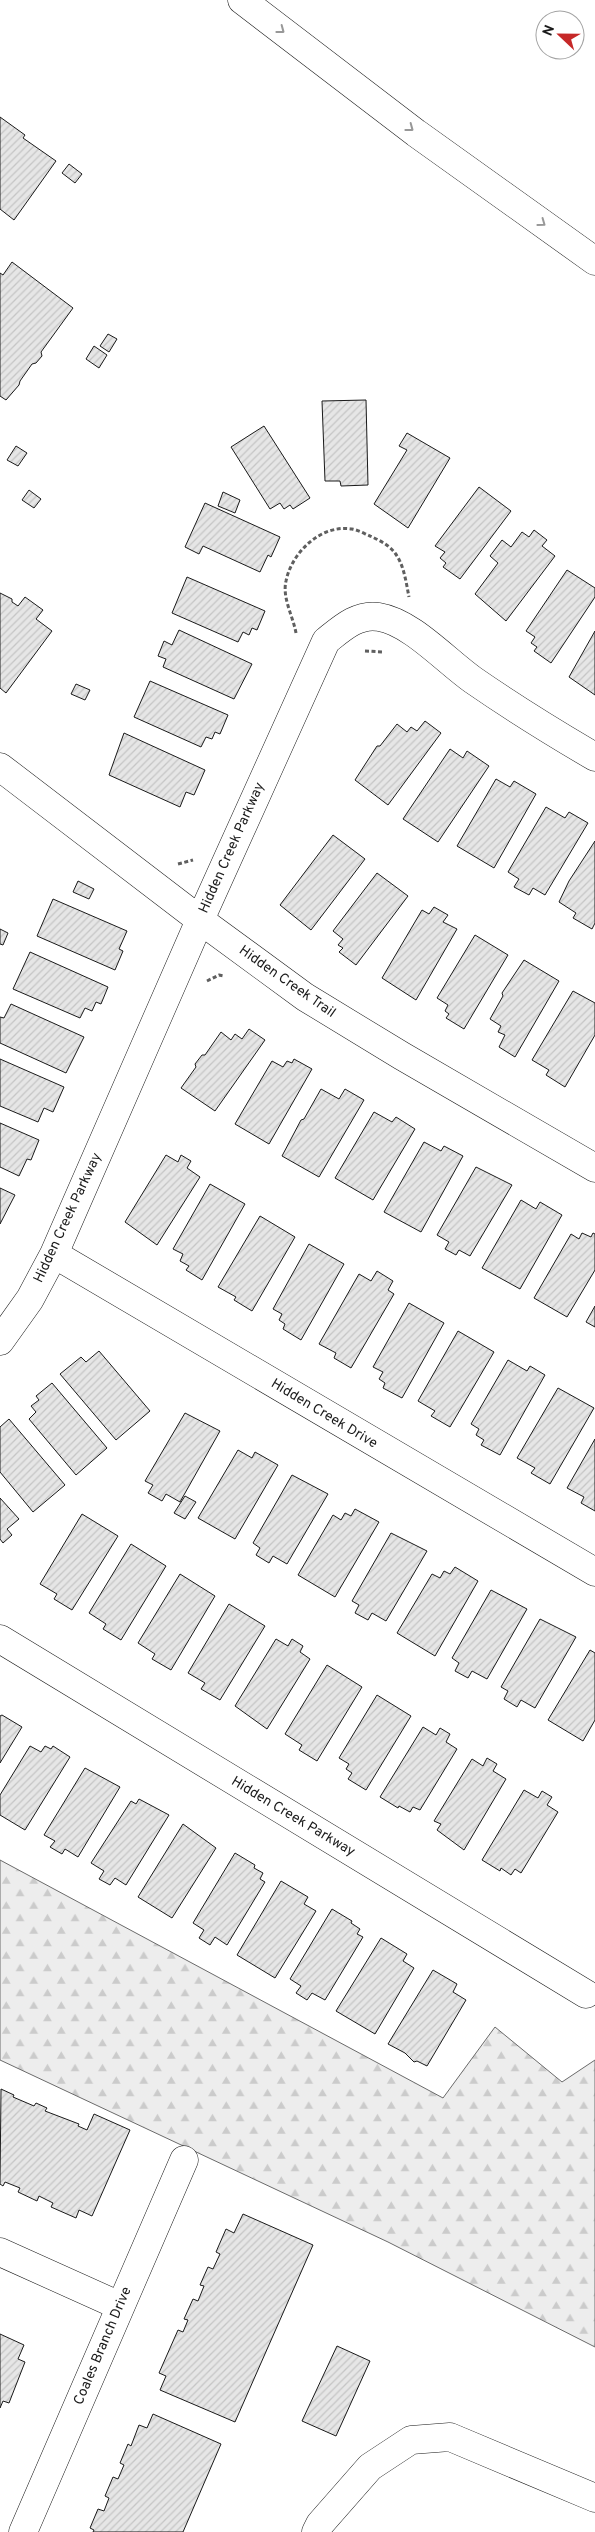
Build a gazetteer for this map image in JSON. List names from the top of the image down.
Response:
{
  "streets": {
    "main road": [
      "Hidden Creek Parkway",
      "Hidden Creek Trail",
      "Hidden Creek Drive",
      "Coales Branch Drive"
    ]
  },
  "crossings": [
    ["Hidden Creek Parkway", "Hidden Creek Trail"],
    ["Hidden Creek Parkway", "Hidden Creek Drive"]
  ],
  "north": "left"
}
